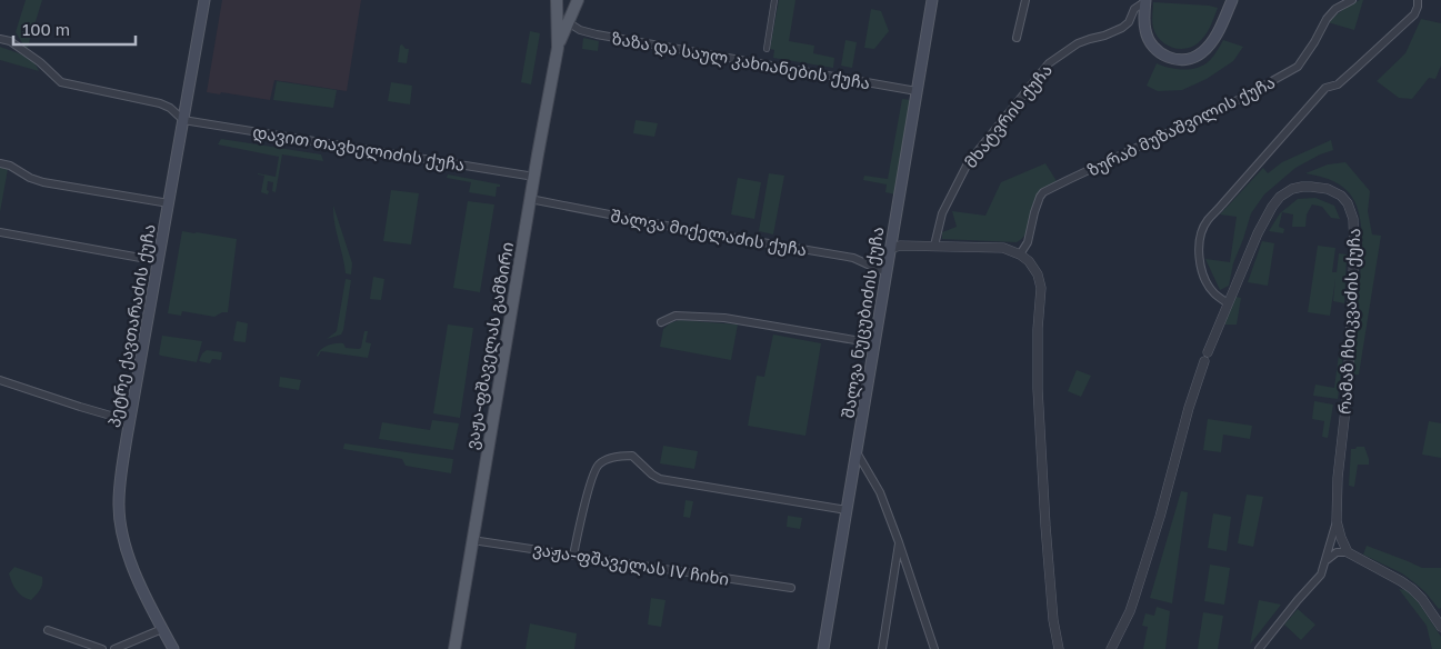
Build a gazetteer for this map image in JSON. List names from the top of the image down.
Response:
{
  "streets": {
    "main road": ["შალვა ნუცუბიძის ქუჩა", "პეტრე ქავთარაძის ქუჩა", "ვაჟა-ფშაველას გამზირი"],
    "street": [
      "ზაზა და საულ კახიანების ქუჩა",
      "მხატვრის ქუჩა",
      "ზურაბ მუზაშვილის ქუჩა",
      "დავით თავხელიძის ქუჩა",
      "შალვა მიქელაძის ქუჩა",
      "რამაზ ჩხიკვაძის ქუჩა",
      "ვაჟა-ფშაველას IV ჩიხი"
    ]
  },
  "crossings": [
    ["ზაზა და საულ კახიანების ქუჩა", "შალვა ნუცუბიძის ქუჩა"],
    ["ზაზა და საულ კახიანების ქუჩა", "ვაჟა-ფშაველას გამზირი"],
    ["დავით თავხელიძის ქუჩა", "პეტრე ქავთარაძის ქუჩა"],
    ["დავით თავხელიძის ქუჩა", "ვაჟა-ფშაველას გამზირი"],
    ["შალვა მიქელაძის ქუჩა", "შალვა ნუცუბიძის ქუჩა"],
    ["შალვა მიქელაძის ქუჩა", "ვაჟა-ფშაველას გამზირი"],
    ["ვაჟა-ფშაველას გამზირი", "ვაჟა-ფშაველას IV ჩიხი"]
  ],
  "scale_bar": "100 m"
}
